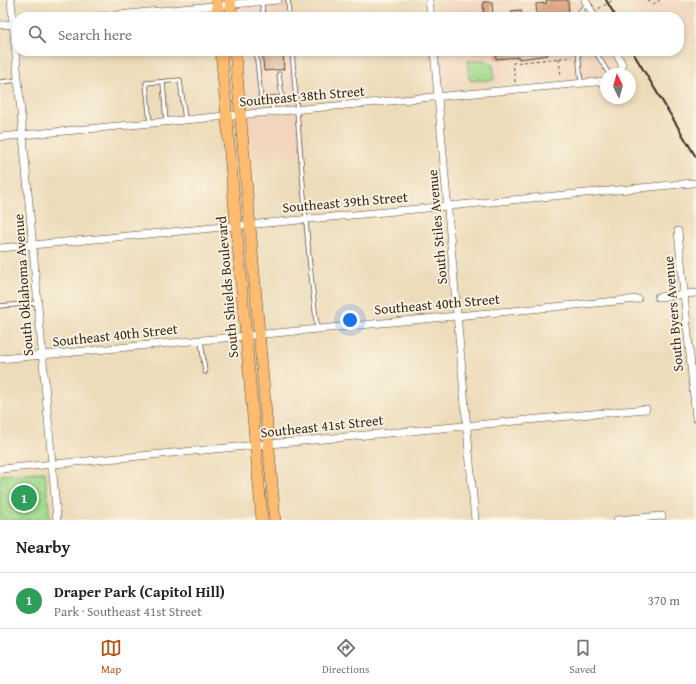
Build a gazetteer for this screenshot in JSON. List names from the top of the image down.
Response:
{
  "streets": {
    "main road": ["South Shields Boulevard"],
    "street": [
      "Southeast 38th Street",
      "Southeast 39th Street",
      "South Stiles Avenue",
      "South Oklahoma Avenue",
      "Southeast 40th Street",
      "South Byers Avenue",
      "Southeast 41st Street"
    ]
  },
  "crossings": [
    ["Southeast 38th Street", "South Stiles Avenue"],
    ["Southeast 38th Street", "South Oklahoma Avenue"],
    ["Southeast 38th Street", "South Shields Boulevard"],
    ["Southeast 39th Street", "South Stiles Avenue"],
    ["Southeast 39th Street", "South Oklahoma Avenue"],
    ["Southeast 39th Street", "South Shields Boulevard"],
    ["South Stiles Avenue", "Southeast 40th Street"],
    ["South Stiles Avenue", "Southeast 41st Street"],
    ["South Oklahoma Avenue", "Southeast 40th Street"],
    ["South Oklahoma Avenue", "Southeast 41st Street"],
    ["South Shields Boulevard", "Southeast 40th Street"],
    ["South Shields Boulevard", "Southeast 41st Street"]
  ],
  "north": "top",
  "page": {
    "search": "Search here",
    "pins": "1",
    "heading": "Nearby",
    "list": [
      {
        "mark": "1",
        "name": "Draper Park (Capitol Hill)",
        "note": "Park · Southeast 41st Street",
        "value": "370 m"
      }
    ],
    "nav": ["Map", "Directions", "Saved"]
  }
}
